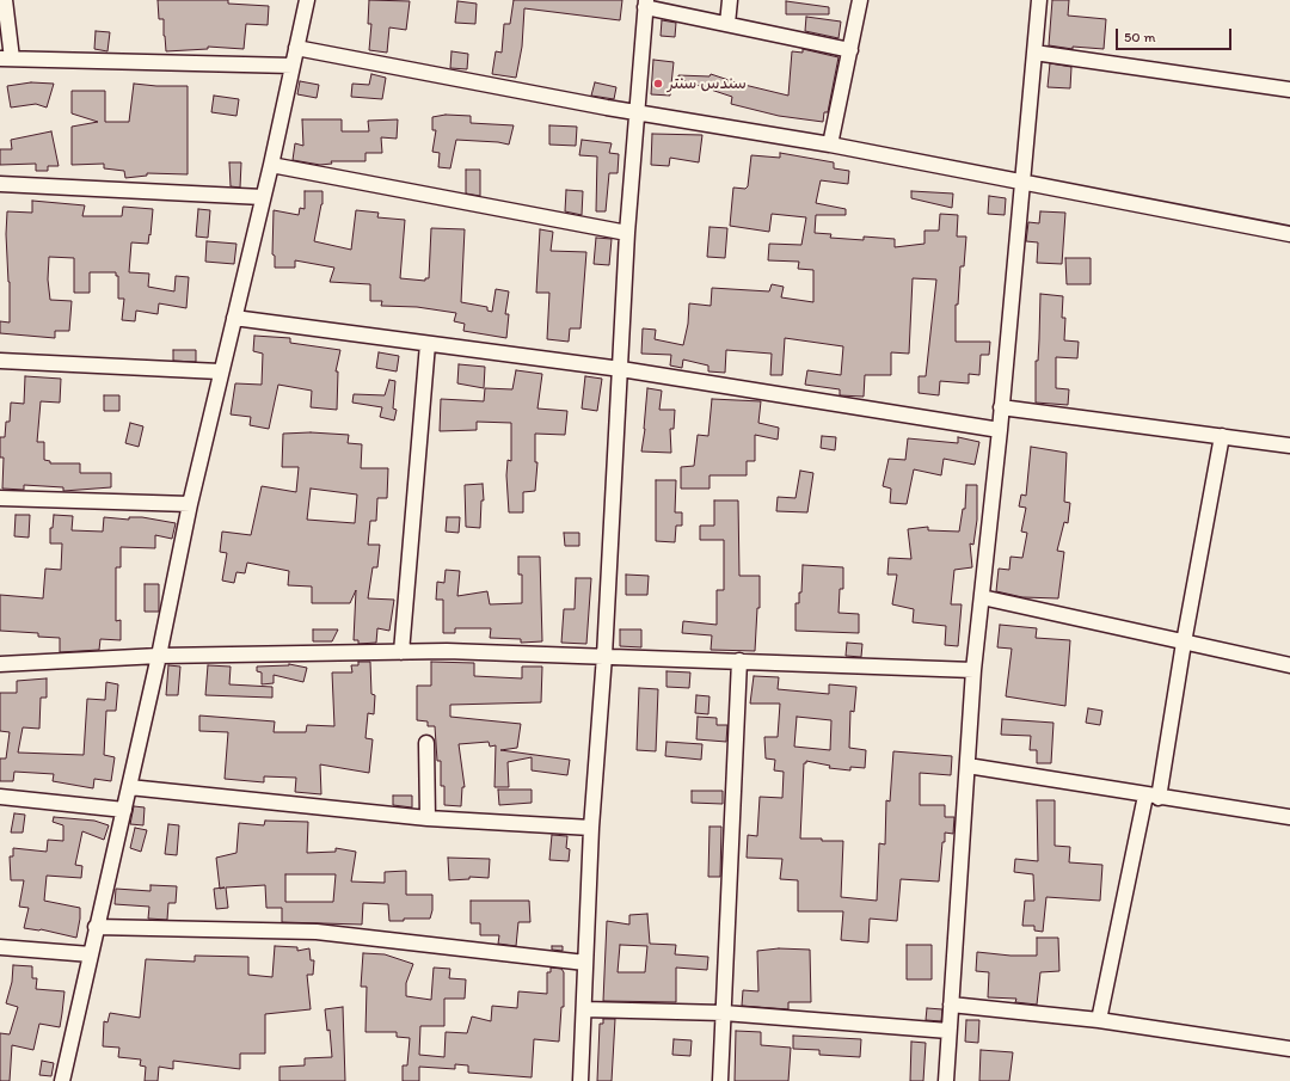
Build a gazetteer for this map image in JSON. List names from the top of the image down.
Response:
{
  "places": ["سندس سنتر"],
  "scale_bar": "50 m"
}
